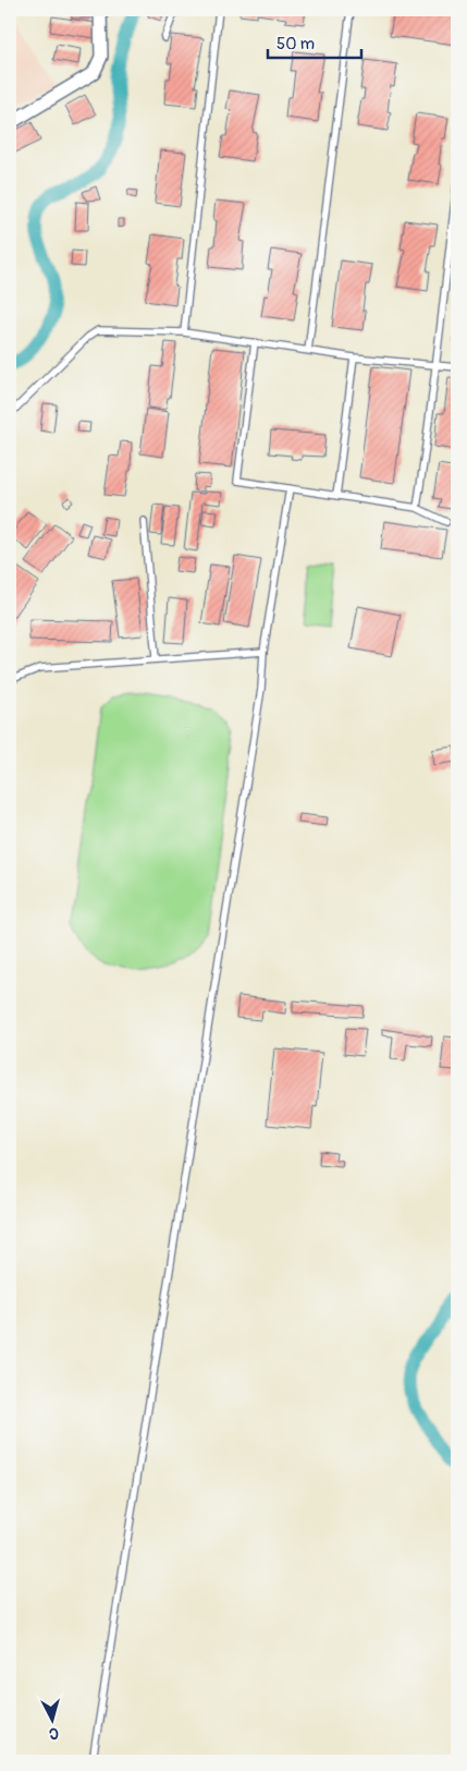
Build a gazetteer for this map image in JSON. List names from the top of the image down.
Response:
{
  "scale_bar": "50 m",
  "north": "bottom"
}
